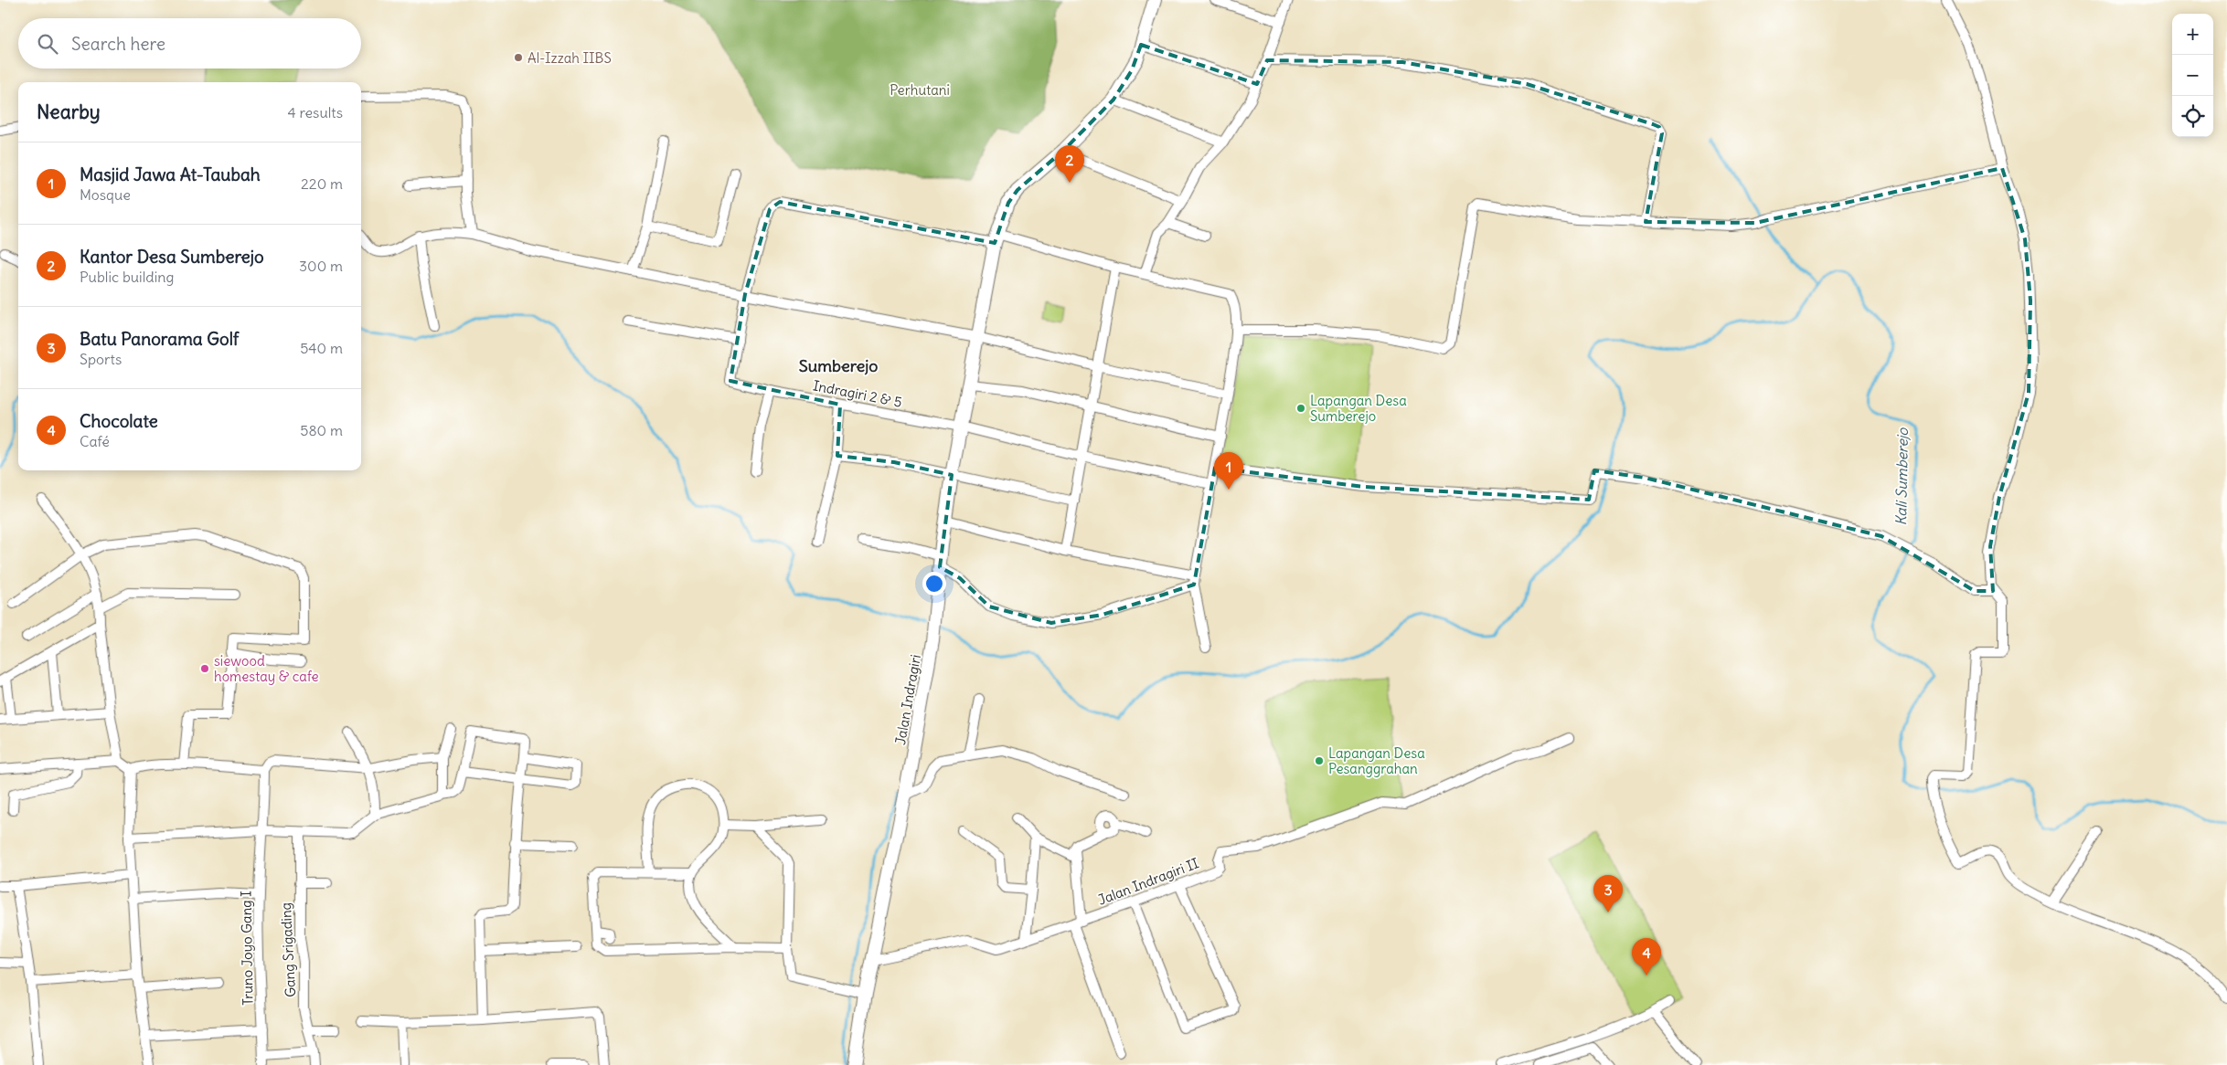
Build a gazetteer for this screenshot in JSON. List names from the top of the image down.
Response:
{
  "streets": {
    "street": [
      "Indragiri 2 & 5",
      "Jalan Indragiri",
      "Jalan Indragiri II",
      "Truno Joyo Gang I",
      "Gang Srigading"
    ]
  },
  "crossings": [
    ["Indragiri 2 & 5", "Jalan Indragiri"],
    ["Jalan Indragiri", "Jalan Indragiri II"]
  ],
  "districts": ["Sumberejo"],
  "water": ["Kali Sumberejo"],
  "parks": ["Perhutani"],
  "places": [
    "Al-Izzah IIBS",
    "Lapangan Desa Sumberejo",
    "siewood homestay & cafe",
    "Lapangan Desa Pesanggrahan"
  ],
  "page": {
    "map_buttons": ["+", "−"],
    "search": "Search here",
    "heading": ["Nearby", "4 results"],
    "list": [
      {
        "mark": "1",
        "name": "Masjid Jawa At-Taubah",
        "note": "Mosque",
        "value": "220 m"
      },
      {
        "mark": "2",
        "name": "Kantor Desa Sumberejo",
        "note": "Public building",
        "value": "300 m"
      },
      {
        "mark": "3",
        "name": "Batu Panorama Golf",
        "note": "Sports",
        "value": "540 m"
      },
      {
        "mark": "4",
        "name": "Chocolate",
        "note": "Café",
        "value": "580 m"
      }
    ],
    "pins": [
      "2",
      "1",
      "3",
      "4"
    ]
  }
}
